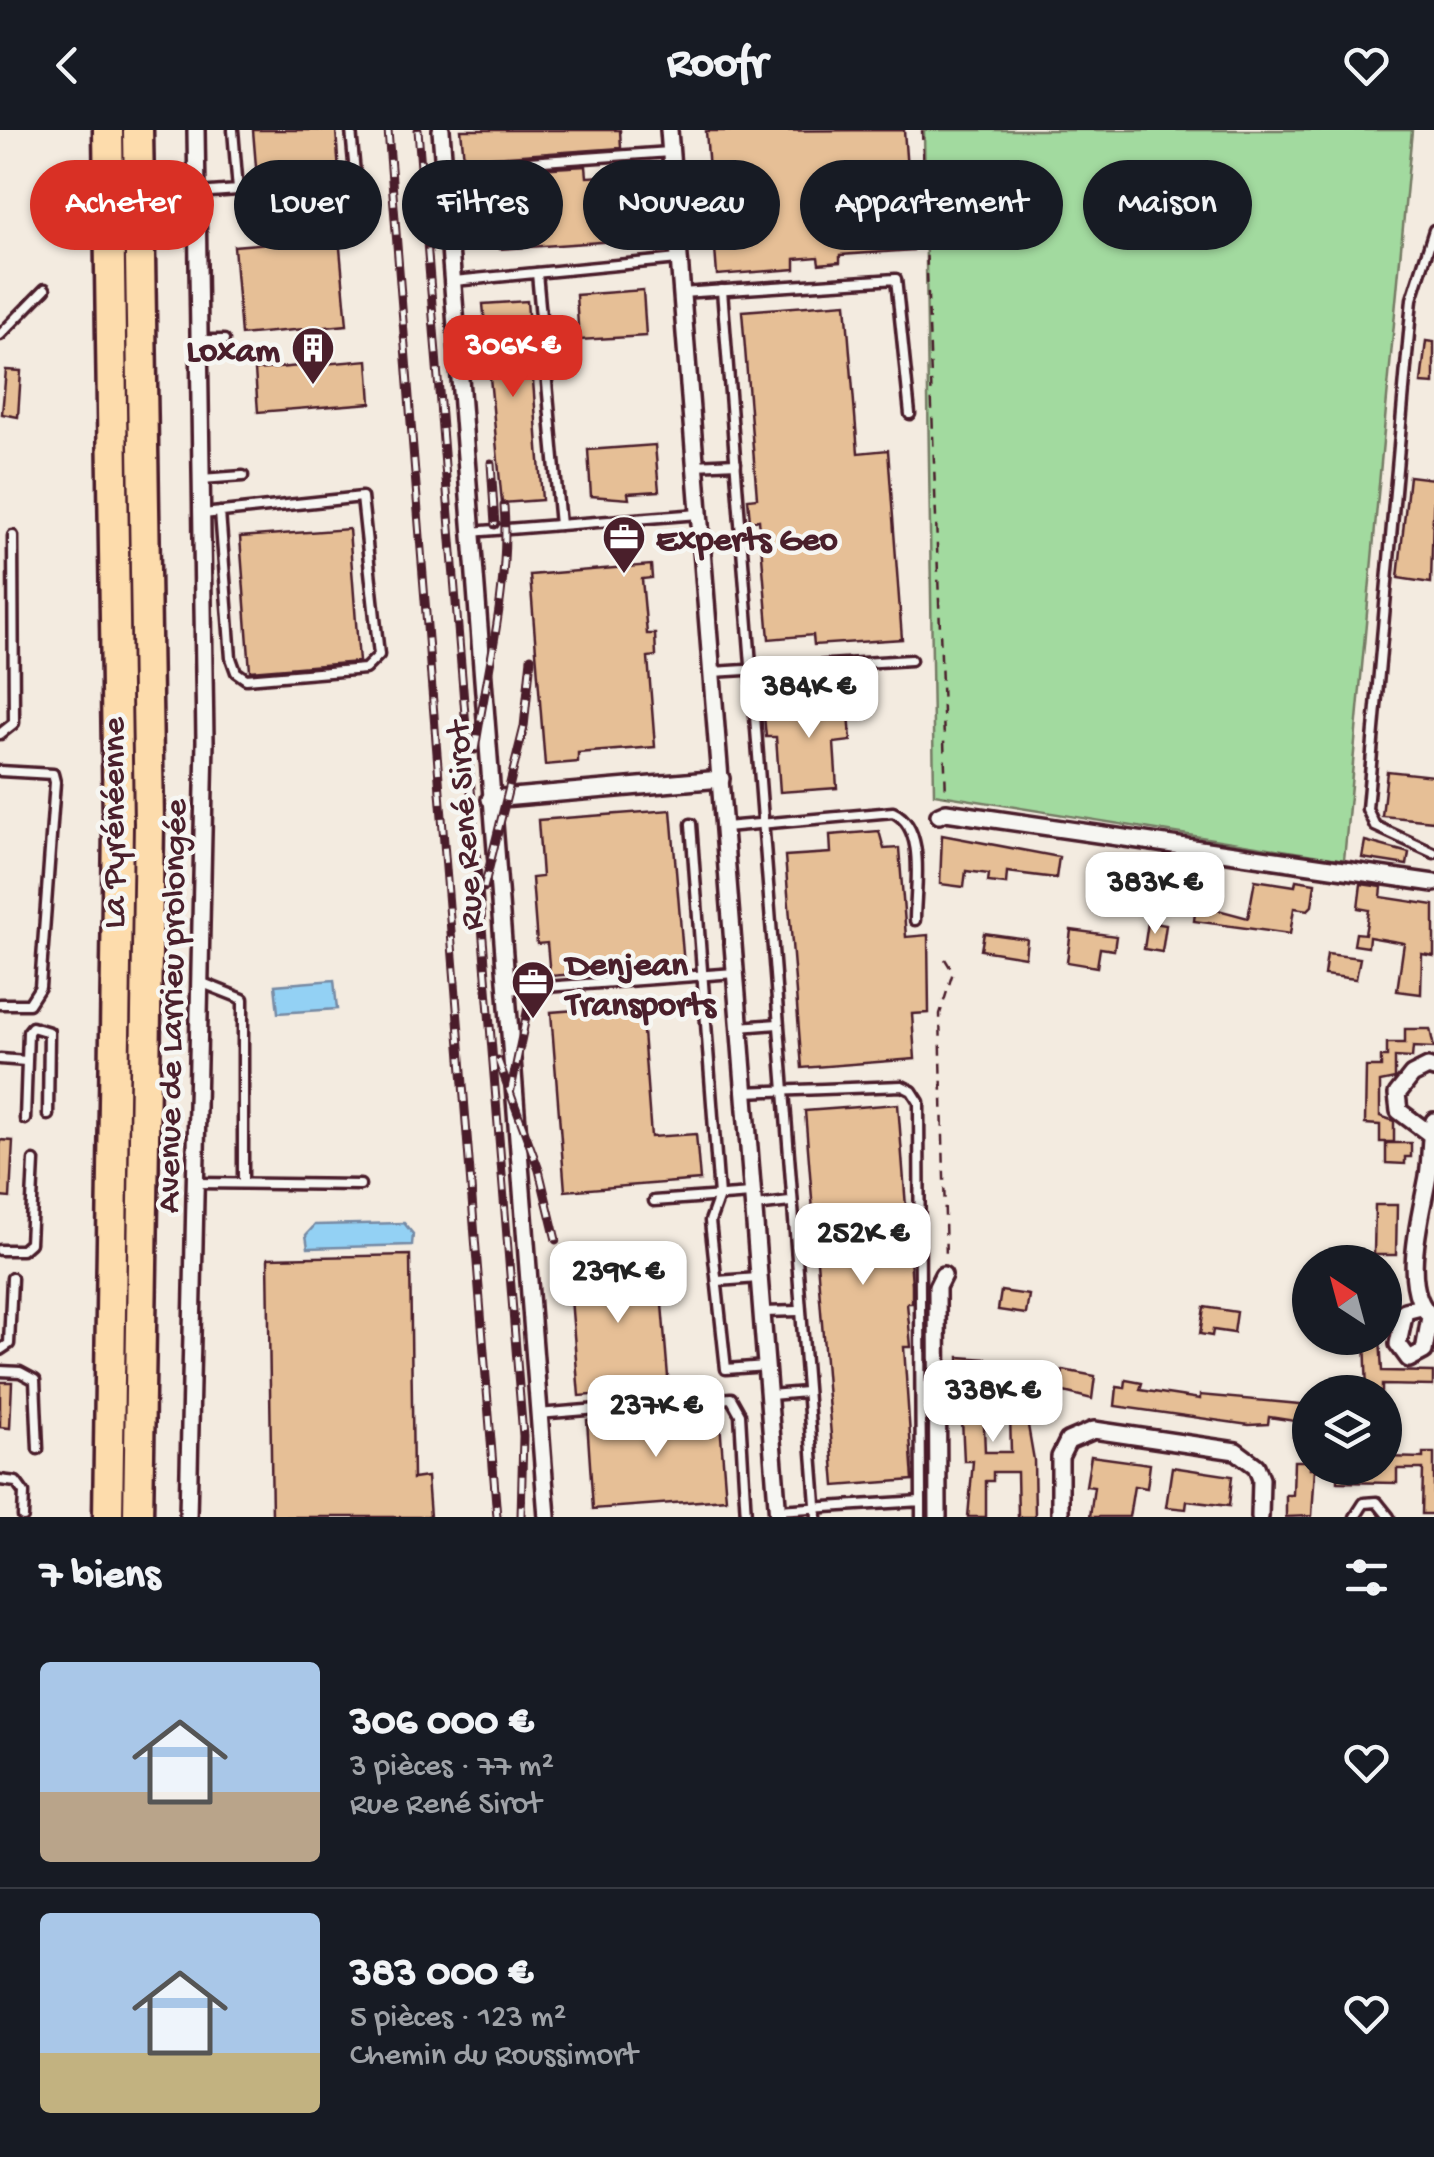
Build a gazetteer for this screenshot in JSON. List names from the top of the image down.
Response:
{
  "streets": {
    "highway": ["La Pyrénéenne"],
    "street": ["Rue René Sirot", "Avenue de Larrieu prolongée"]
  },
  "places": {
    "building": ["Loxam"],
    "office": ["Experts Geo", "Denjean Transports"]
  },
  "north": "top left",
  "page": {
    "header": "Roofr",
    "chip": [
      "Acheter",
      "Louer",
      "Filtres",
      "Nouveau",
      "Appartement",
      "Maison"
    ],
    "price": [
      "306K €",
      "384K €",
      "383K €",
      "252K €",
      "239K €",
      "338K €",
      "237K €"
    ],
    "heading": "7 biens",
    "list": [
      {
        "name": "306 000 €",
        "note": "3 pièces · 77 m² · Rue René Sirot"
      },
      {
        "name": "383 000 €",
        "note": "5 pièces · 123 m² · Chemin du Roussimort"
      }
    ]
  }
}
